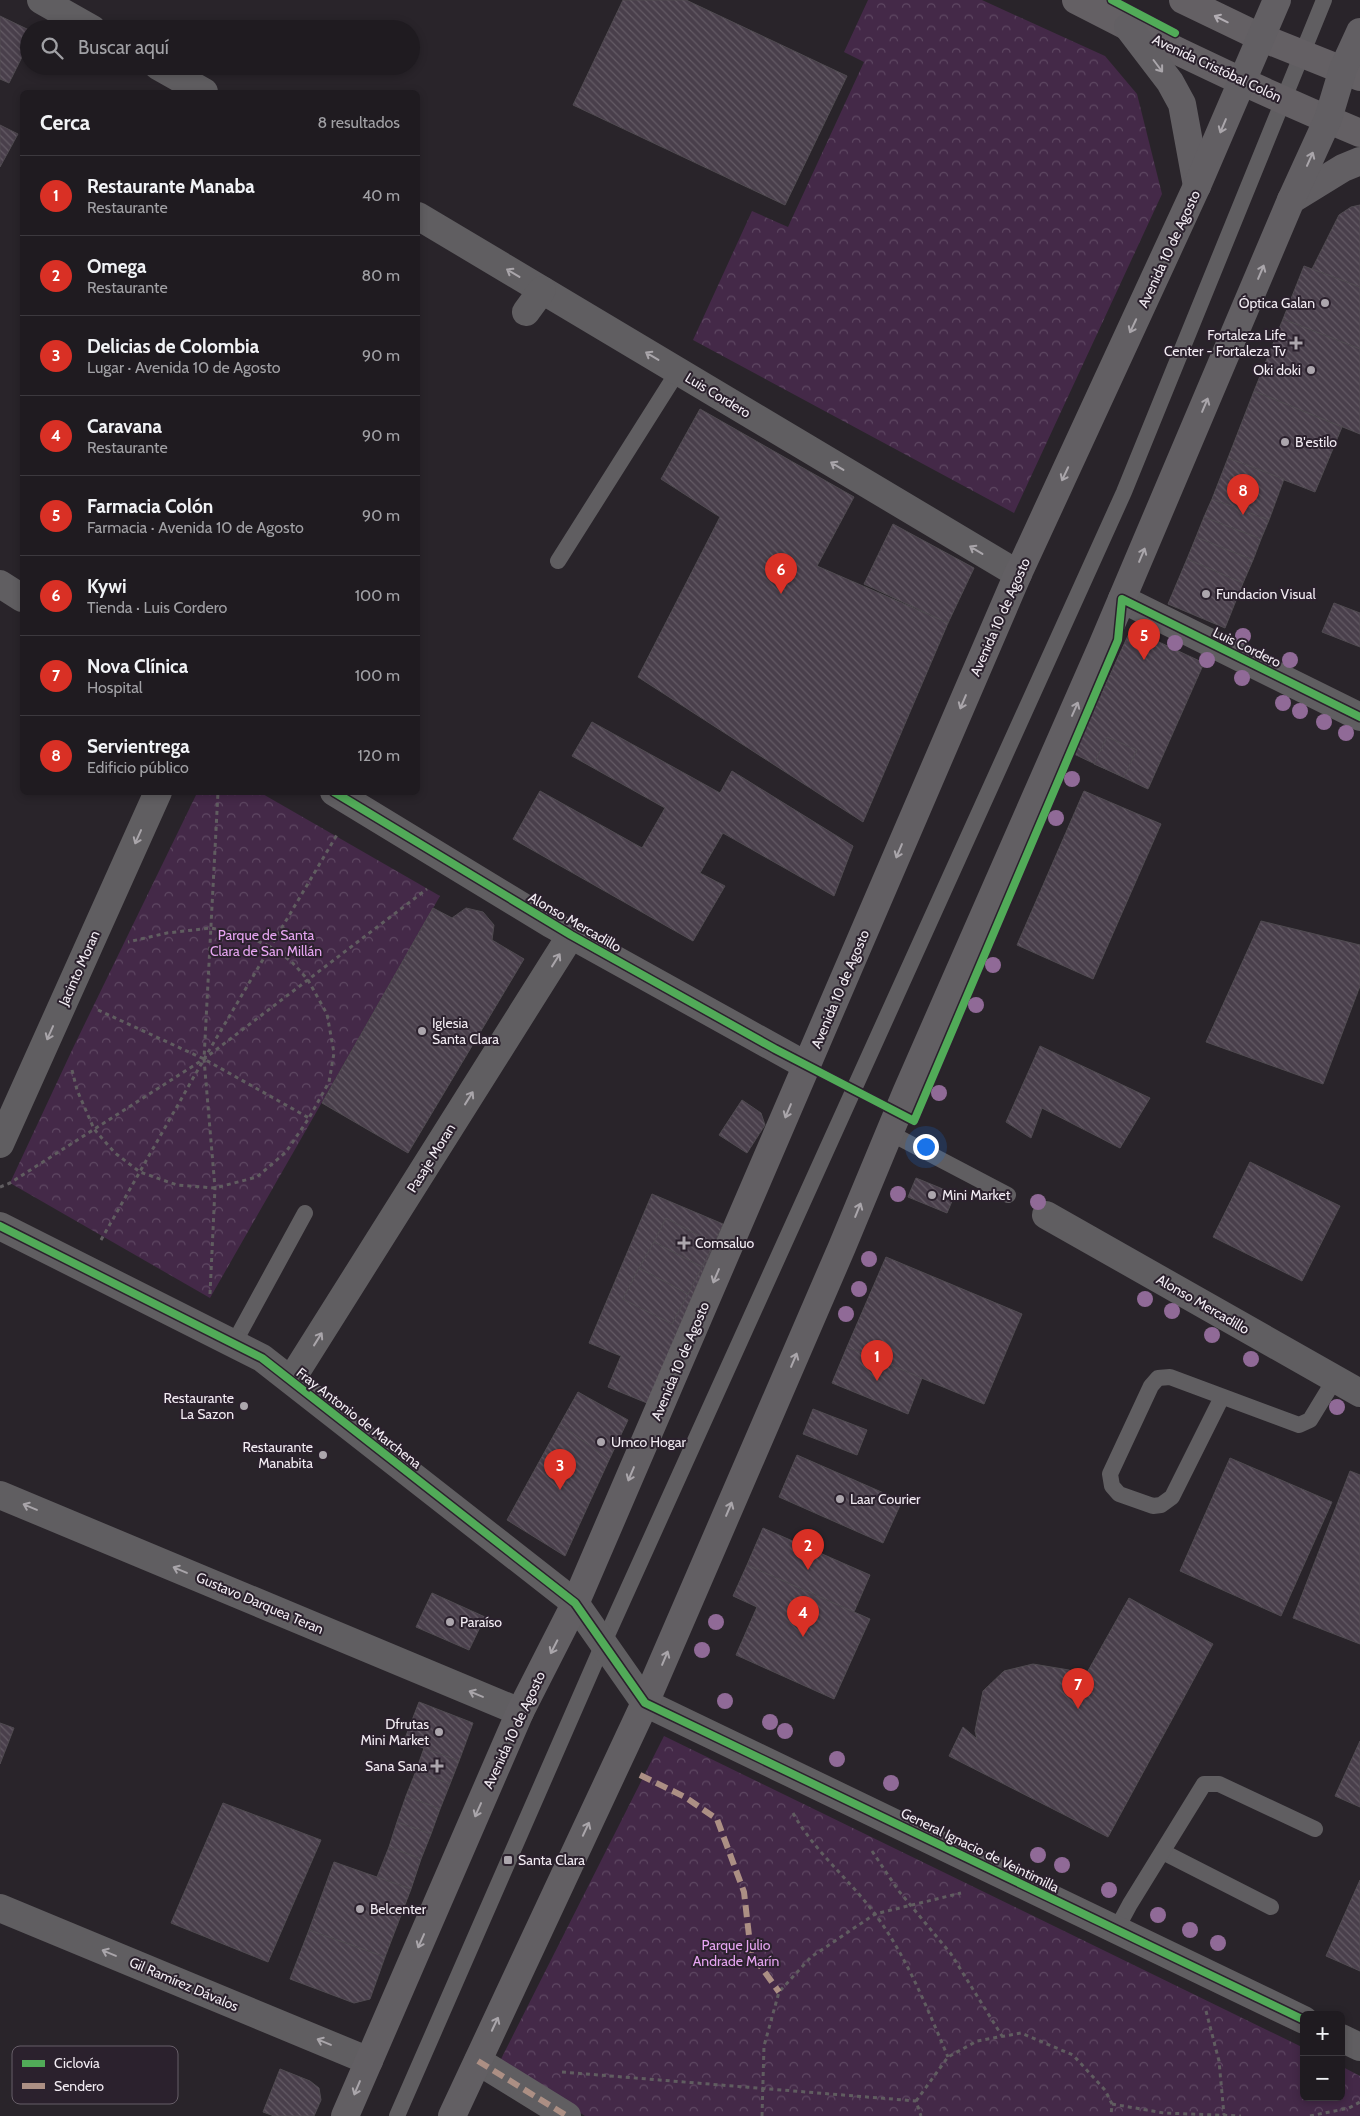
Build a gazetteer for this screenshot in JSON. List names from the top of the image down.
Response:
{
  "streets": {
    "main road": ["Avenida 10 de Agosto"],
    "street": [
      "Avenida Cristóbal Colón",
      "Luis Cordero",
      "Alonso Mercadillo",
      "Jacinto Moran",
      "Pasaje Moran",
      "Fray Antonio de Marchena",
      "Gustavo Darquea Teran",
      "General Ignacio de Veintimilla",
      "Gil Ramírez Dávalos"
    ]
  },
  "crossings": [
    ["Avenida Cristóbal Colón", "Avenida 10 de Agosto"],
    ["Avenida 10 de Agosto", "Luis Cordero"],
    ["Avenida 10 de Agosto", "Alonso Mercadillo"],
    ["Avenida 10 de Agosto", "Fray Antonio de Marchena"],
    ["Avenida 10 de Agosto", "Gustavo Darquea Teran"],
    ["Avenida 10 de Agosto", "Gil Ramírez Dávalos"],
    ["Alonso Mercadillo", "Pasaje Moran"],
    ["Pasaje Moran", "Fray Antonio de Marchena"],
    ["Fray Antonio de Marchena", "General Ignacio de Veintimilla"]
  ],
  "one_way": [
    "Luis Cordero",
    "Jacinto Moran",
    "Pasaje Moran",
    "Gustavo Darquea Teran",
    "Gil Ramírez Dávalos"
  ],
  "parks": ["Parque de Santa Clara de San Millán", "Parque Julio Andrade Marín"],
  "places": {
    "other": [
      "Óptica Galan",
      "Oki doki",
      "B'estilo",
      "Fundacion Visual",
      "Iglesia Santa Clara",
      "Mini Market",
      "Restaurante La Sazon",
      "Umco Hogar",
      "Restaurante Manabita",
      "Laar Courier",
      "Paraíso",
      "Dfrutas Mini Market",
      "Belcenter"
    ],
    "health": ["Fortaleza Life Center - Fortaleza Tv", "Comsaluo", "Sana Sana"],
    "transit": ["Santa Clara"]
  },
  "legend": ["Ciclovía", "Sendero"],
  "page": {
    "search": "Buscar aquí",
    "heading": ["Cerca", "8 resultados"],
    "list": [
      {
        "mark": "1",
        "name": "Restaurante Manaba",
        "note": "Restaurante",
        "value": "40 m"
      },
      {
        "mark": "2",
        "name": "Omega",
        "note": "Restaurante",
        "value": "80 m"
      },
      {
        "mark": "3",
        "name": "Delicias de Colombia",
        "note": "Lugar · Avenida 10 de Agosto",
        "value": "90 m"
      },
      {
        "mark": "4",
        "name": "Caravana",
        "note": "Restaurante",
        "value": "90 m"
      },
      {
        "mark": "5",
        "name": "Farmacia Colón",
        "note": "Farmacia · Avenida 10 de Agosto",
        "value": "90 m"
      },
      {
        "mark": "6",
        "name": "Kywi",
        "note": "Tienda · Luis Cordero",
        "value": "100 m"
      },
      {
        "mark": "7",
        "name": "Nova Clínica",
        "note": "Hospital",
        "value": "100 m"
      },
      {
        "mark": "8",
        "name": "Servientrega",
        "note": "Edificio público",
        "value": "120 m"
      }
    ],
    "pins": [
      "8",
      "6",
      "5",
      "1",
      "3",
      "2",
      "4",
      "7"
    ],
    "map_buttons": ["+", "−"]
  }
}
